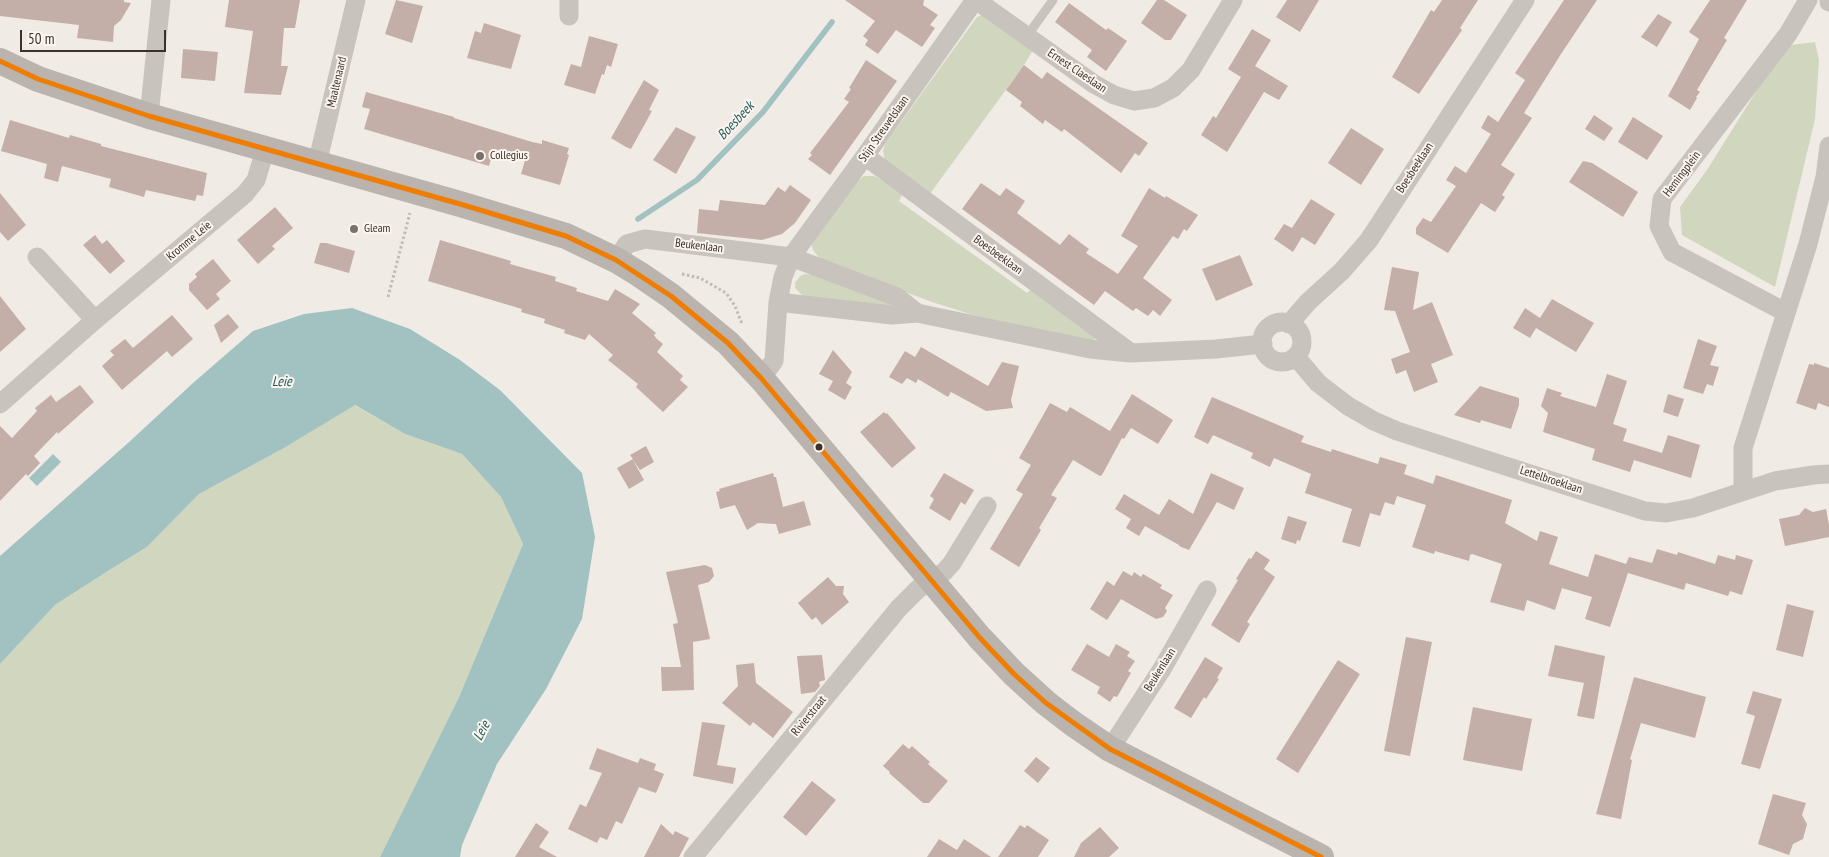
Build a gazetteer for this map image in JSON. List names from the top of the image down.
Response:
{
  "streets": {
    "street": [
      "Ernest Claeslaan",
      "Maaltenaard",
      "Stijn Streuvelslaan",
      "Boesbeeklaan",
      "Hemingplein",
      "Kromme Leie",
      "Beukenlaan",
      "Lettelbroeklaan",
      "Rivierstraat"
    ]
  },
  "crossings": [
    ["Ernest Claeslaan", "Stijn Streuvelslaan"],
    ["Stijn Streuvelslaan", "Boesbeeklaan"],
    ["Stijn Streuvelslaan", "Beukenlaan"],
    ["Boesbeeklaan", "Lettelbroeklaan"]
  ],
  "water": ["Boesbeek", "Leie"],
  "places": ["Collegius", "Gleam"],
  "scale_bar": "50 m"
}
